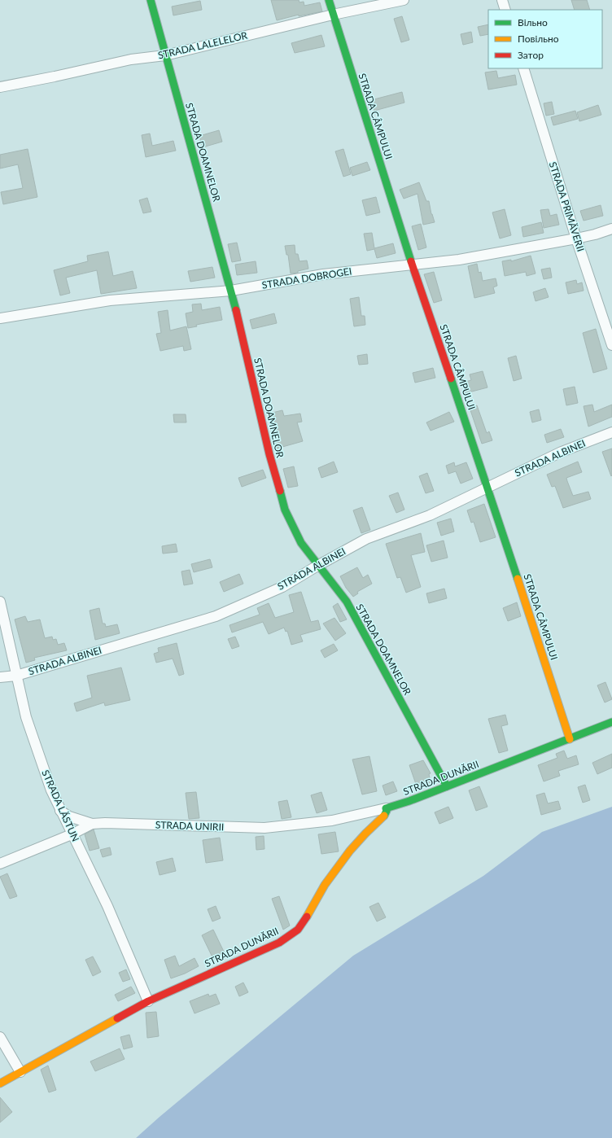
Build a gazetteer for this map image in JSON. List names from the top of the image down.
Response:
{
  "streets": {
    "street": [
      "STRADA LALELELOR",
      "STRADA CÂMPULUI",
      "STRADA DOAMNELOR",
      "STRADA PRIMĂVERII",
      "STRADA DOBROGEI",
      "STRADA ALBINEI",
      "STRADA DUNĂRII",
      "STRADA LĂSTUN",
      "STRADA UNIRII"
    ]
  },
  "crossings": [
    ["STRADA LALELELOR", "STRADA CÂMPULUI"],
    ["STRADA LALELELOR", "STRADA DOAMNELOR"],
    ["STRADA CÂMPULUI", "STRADA DOBROGEI"],
    ["STRADA CÂMPULUI", "STRADA ALBINEI"],
    ["STRADA CÂMPULUI", "STRADA DUNĂRII"],
    ["STRADA DOAMNELOR", "STRADA DOBROGEI"],
    ["STRADA DOAMNELOR", "STRADA ALBINEI"],
    ["STRADA DOAMNELOR", "STRADA DUNĂRII"],
    ["STRADA PRIMĂVERII", "STRADA DOBROGEI"],
    ["STRADA ALBINEI", "STRADA LĂSTUN"],
    ["STRADA DUNĂRII", "STRADA LĂSTUN"],
    ["STRADA DUNĂRII", "STRADA UNIRII"],
    ["STRADA LĂSTUN", "STRADA UNIRII"]
  ],
  "legend": ["Вільно", "Повільно", "Затор"]
}
